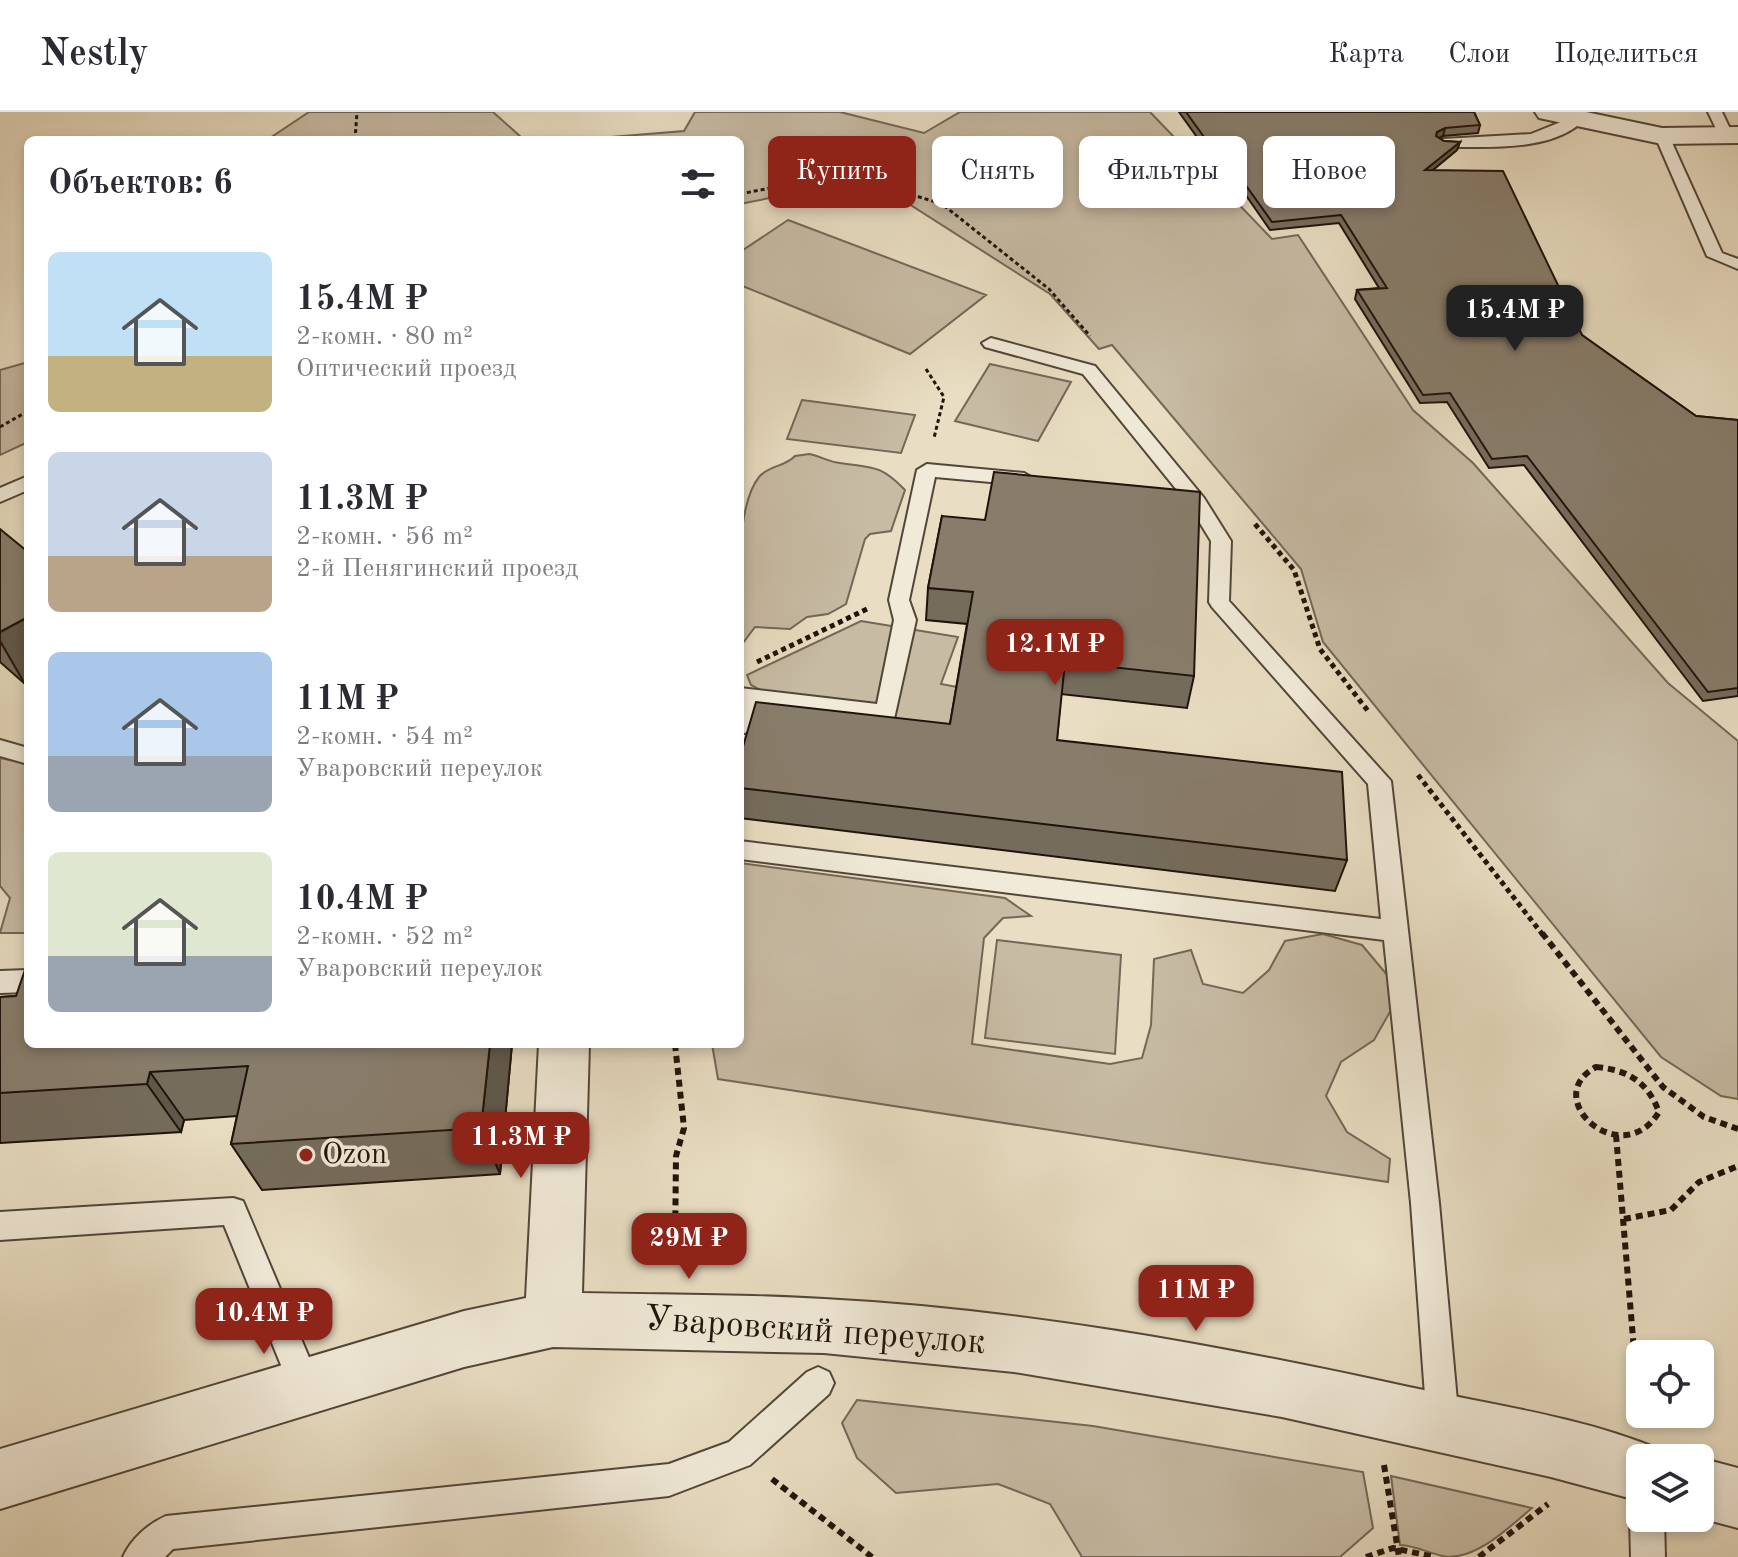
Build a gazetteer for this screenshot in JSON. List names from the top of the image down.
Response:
{
  "streets": {
    "street": ["Уваровский переулок"]
  },
  "places": ["Ozon"],
  "page": {
    "header": "Nestly",
    "nav": ["Карта", "Слои", "Поделиться"],
    "chip": [
      "Купить",
      "Снять",
      "Фильтры",
      "Новое"
    ],
    "heading": "Объектов: 6",
    "list": [
      {
        "name": "15.4M ₽",
        "note": "2-комн. · 80 m² · Оптический проезд"
      },
      {
        "name": "11.3M ₽",
        "note": "2-комн. · 56 m² · 2-й Пенягинский проезд"
      },
      {
        "name": "11M ₽",
        "note": "2-комн. · 54 m² · Уваровский переулок"
      },
      {
        "name": "10.4M ₽",
        "note": "2-комн. · 52 m² · Уваровский переулок"
      }
    ],
    "price": [
      "15.4M ₽",
      "12.1M ₽",
      "11.3M ₽",
      "29M ₽",
      "11M ₽",
      "10.4M ₽"
    ]
  }
}
